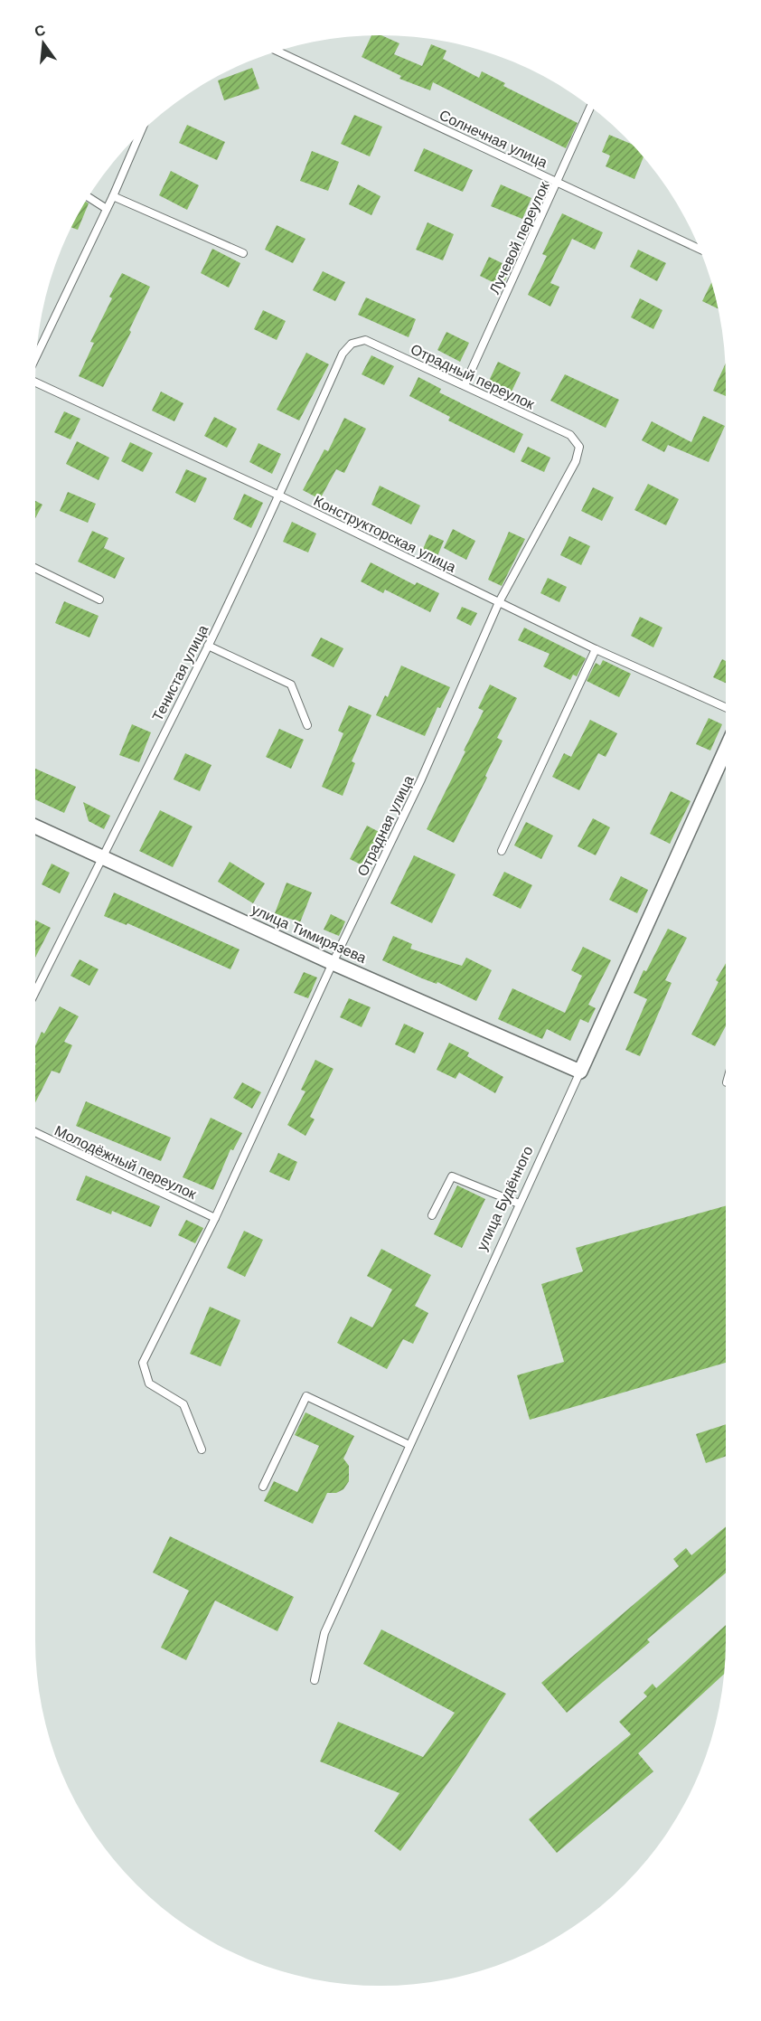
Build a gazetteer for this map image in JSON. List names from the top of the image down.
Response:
{
  "streets": {
    "street": ["улица Тимирязева", "улица Будённого"],
    "lane": [
      "Солнечная улица",
      "Лучевой переулок",
      "Отрадный переулок",
      "Конструкторская улица",
      "Тенистая улица",
      "Отрадная улица",
      "Молодёжный переулок"
    ]
  },
  "crossings": [
    ["Солнечная улица", "Лучевой переулок"],
    ["Лучевой переулок", "Отрадный переулок"],
    ["Отрадный переулок", "Тенистая улица"],
    ["Отрадный переулок", "Отрадная улица"],
    ["Конструкторская улица", "Тенистая улица"],
    ["Конструкторская улица", "Отрадная улица"],
    ["Тенистая улица", "улица Тимирязева"],
    ["Отрадная улица", "улица Тимирязева"],
    ["Отрадная улица", "Молодёжный переулок"],
    ["улица Тимирязева", "улица Будённого"]
  ],
  "north": "top"
}
